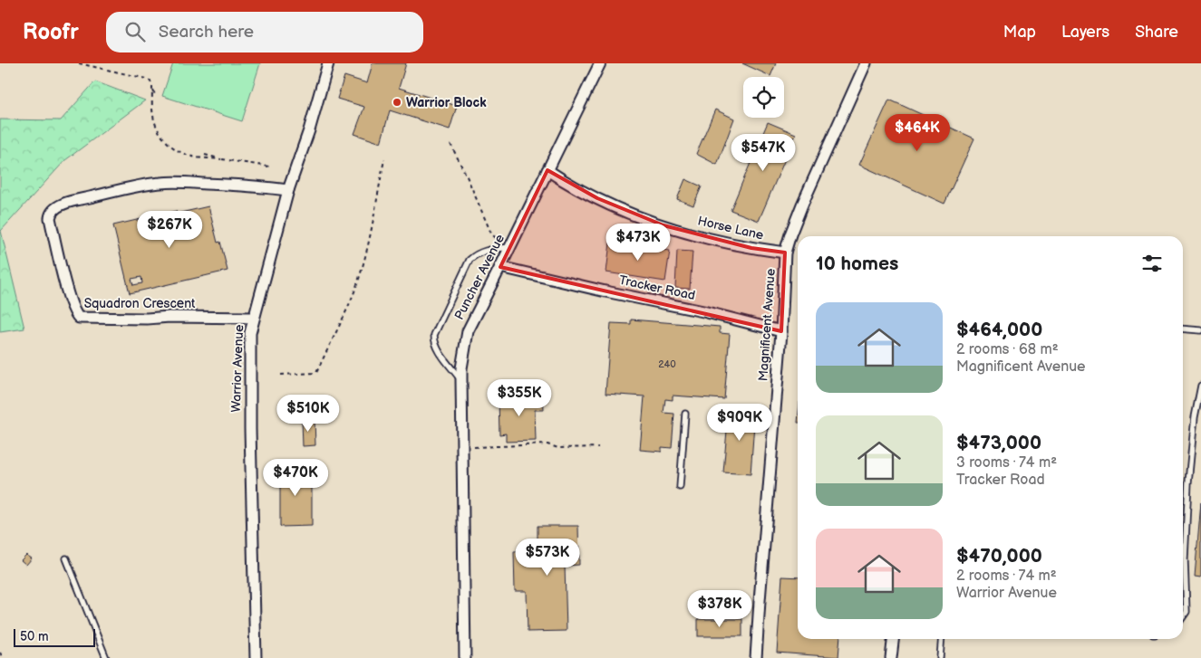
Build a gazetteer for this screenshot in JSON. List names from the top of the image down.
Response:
{
  "streets": {
    "street": [
      "Horse Lane",
      "Puncher Avenue",
      "Tracker Road",
      "Squadron Crescent",
      "Magnificent Avenue",
      "Warrior Avenue"
    ]
  },
  "crossings": [
    ["Horse Lane", "Puncher Avenue"],
    ["Horse Lane", "Magnificent Avenue"],
    ["Puncher Avenue", "Tracker Road"],
    ["Tracker Road", "Magnificent Avenue"],
    ["Squadron Crescent", "Warrior Avenue"]
  ],
  "places": ["Warrior Block"],
  "house_numbers": ["240"],
  "scale_bar": "50 m",
  "page": {
    "header": "Roofr",
    "search": "Search here",
    "nav": ["Map", "Layers", "Share"],
    "price": [
      "$464K",
      "$547K",
      "$267K",
      "$473K",
      "$355K",
      "$510K",
      "$909K",
      "$470K",
      "$573K",
      "$378K"
    ],
    "heading": "10 homes",
    "list": [
      {
        "name": "$464,000",
        "note": "2 rooms · 68 m² · Magnificent Avenue"
      },
      {
        "name": "$473,000",
        "note": "3 rooms · 74 m² · Tracker Road"
      },
      {
        "name": "$470,000",
        "note": "2 rooms · 74 m² · Warrior Avenue"
      }
    ],
    "scale": "50 m"
  }
}
